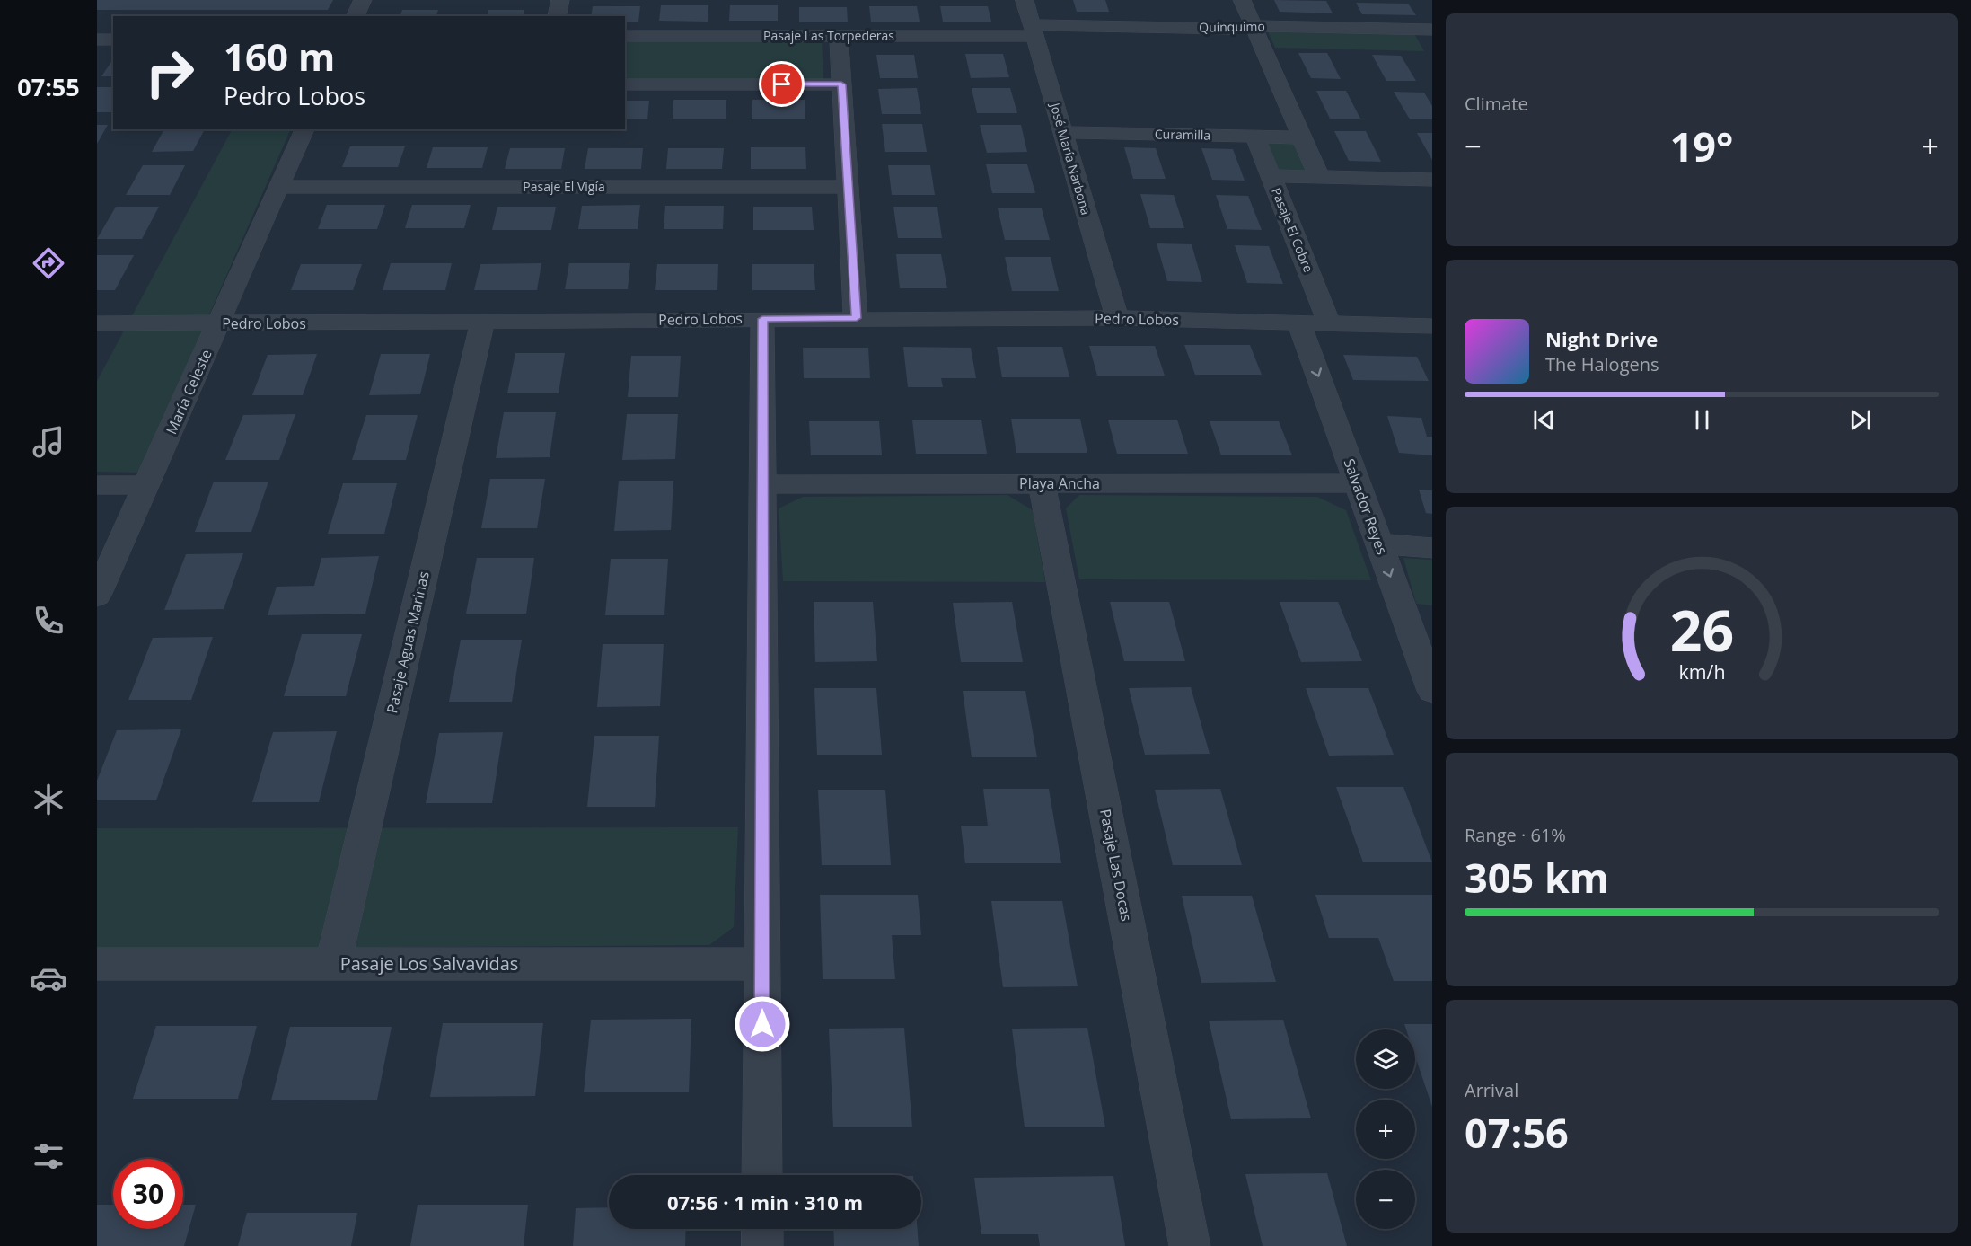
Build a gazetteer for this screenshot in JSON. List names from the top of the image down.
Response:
{
  "streets": {
    "street": [
      "Quínquimo",
      "Pasaje Las Torpederas",
      "Curamilla",
      "José María Narbona",
      "Pasaje El Vigía",
      "Pasaje El Cobre",
      "Pedro Lobos",
      "María Celeste",
      "Playa Ancha",
      "Salvador Reyes",
      "Pasaje Aguas Marinas",
      "Pasaje Las Docas",
      "Pasaje Los Salvavidas"
    ]
  },
  "crossings": [
    ["Quínquimo", "Pasaje Las Torpederas"],
    ["Quínquimo", "José María Narbona"],
    ["Pasaje Las Torpederas", "José María Narbona"],
    ["Curamilla", "José María Narbona"],
    ["Curamilla", "Pasaje El Cobre"],
    ["José María Narbona", "Pedro Lobos"],
    ["Pasaje El Vigía", "María Celeste"],
    ["Pasaje El Cobre", "Pedro Lobos"],
    ["Pedro Lobos", "María Celeste"],
    ["Pedro Lobos", "Salvador Reyes"],
    ["Pedro Lobos", "Pasaje Aguas Marinas"],
    ["Playa Ancha", "Salvador Reyes"],
    ["Playa Ancha", "Pasaje Las Docas"],
    ["Pasaje Aguas Marinas", "Pasaje Los Salvavidas"]
  ],
  "one_way": ["Salvador Reyes"],
  "page": {
    "tabs": "07:55",
    "tile": [
      "Climate",
      ["Range · 61%", "305 km"],
      ["Arrival", "07:56"]
    ],
    "turn": ["160 m", "Pedro Lobos"],
    "heat": ["−", "19°", "+"],
    "song": ["Night Drive", "The Halogens"],
    "map_buttons": ["+", "−"],
    "limit": "30",
    "trip": "07:56 · 1 min · 310 m",
    "gauge": ["26", "km/h"]
  }
}
